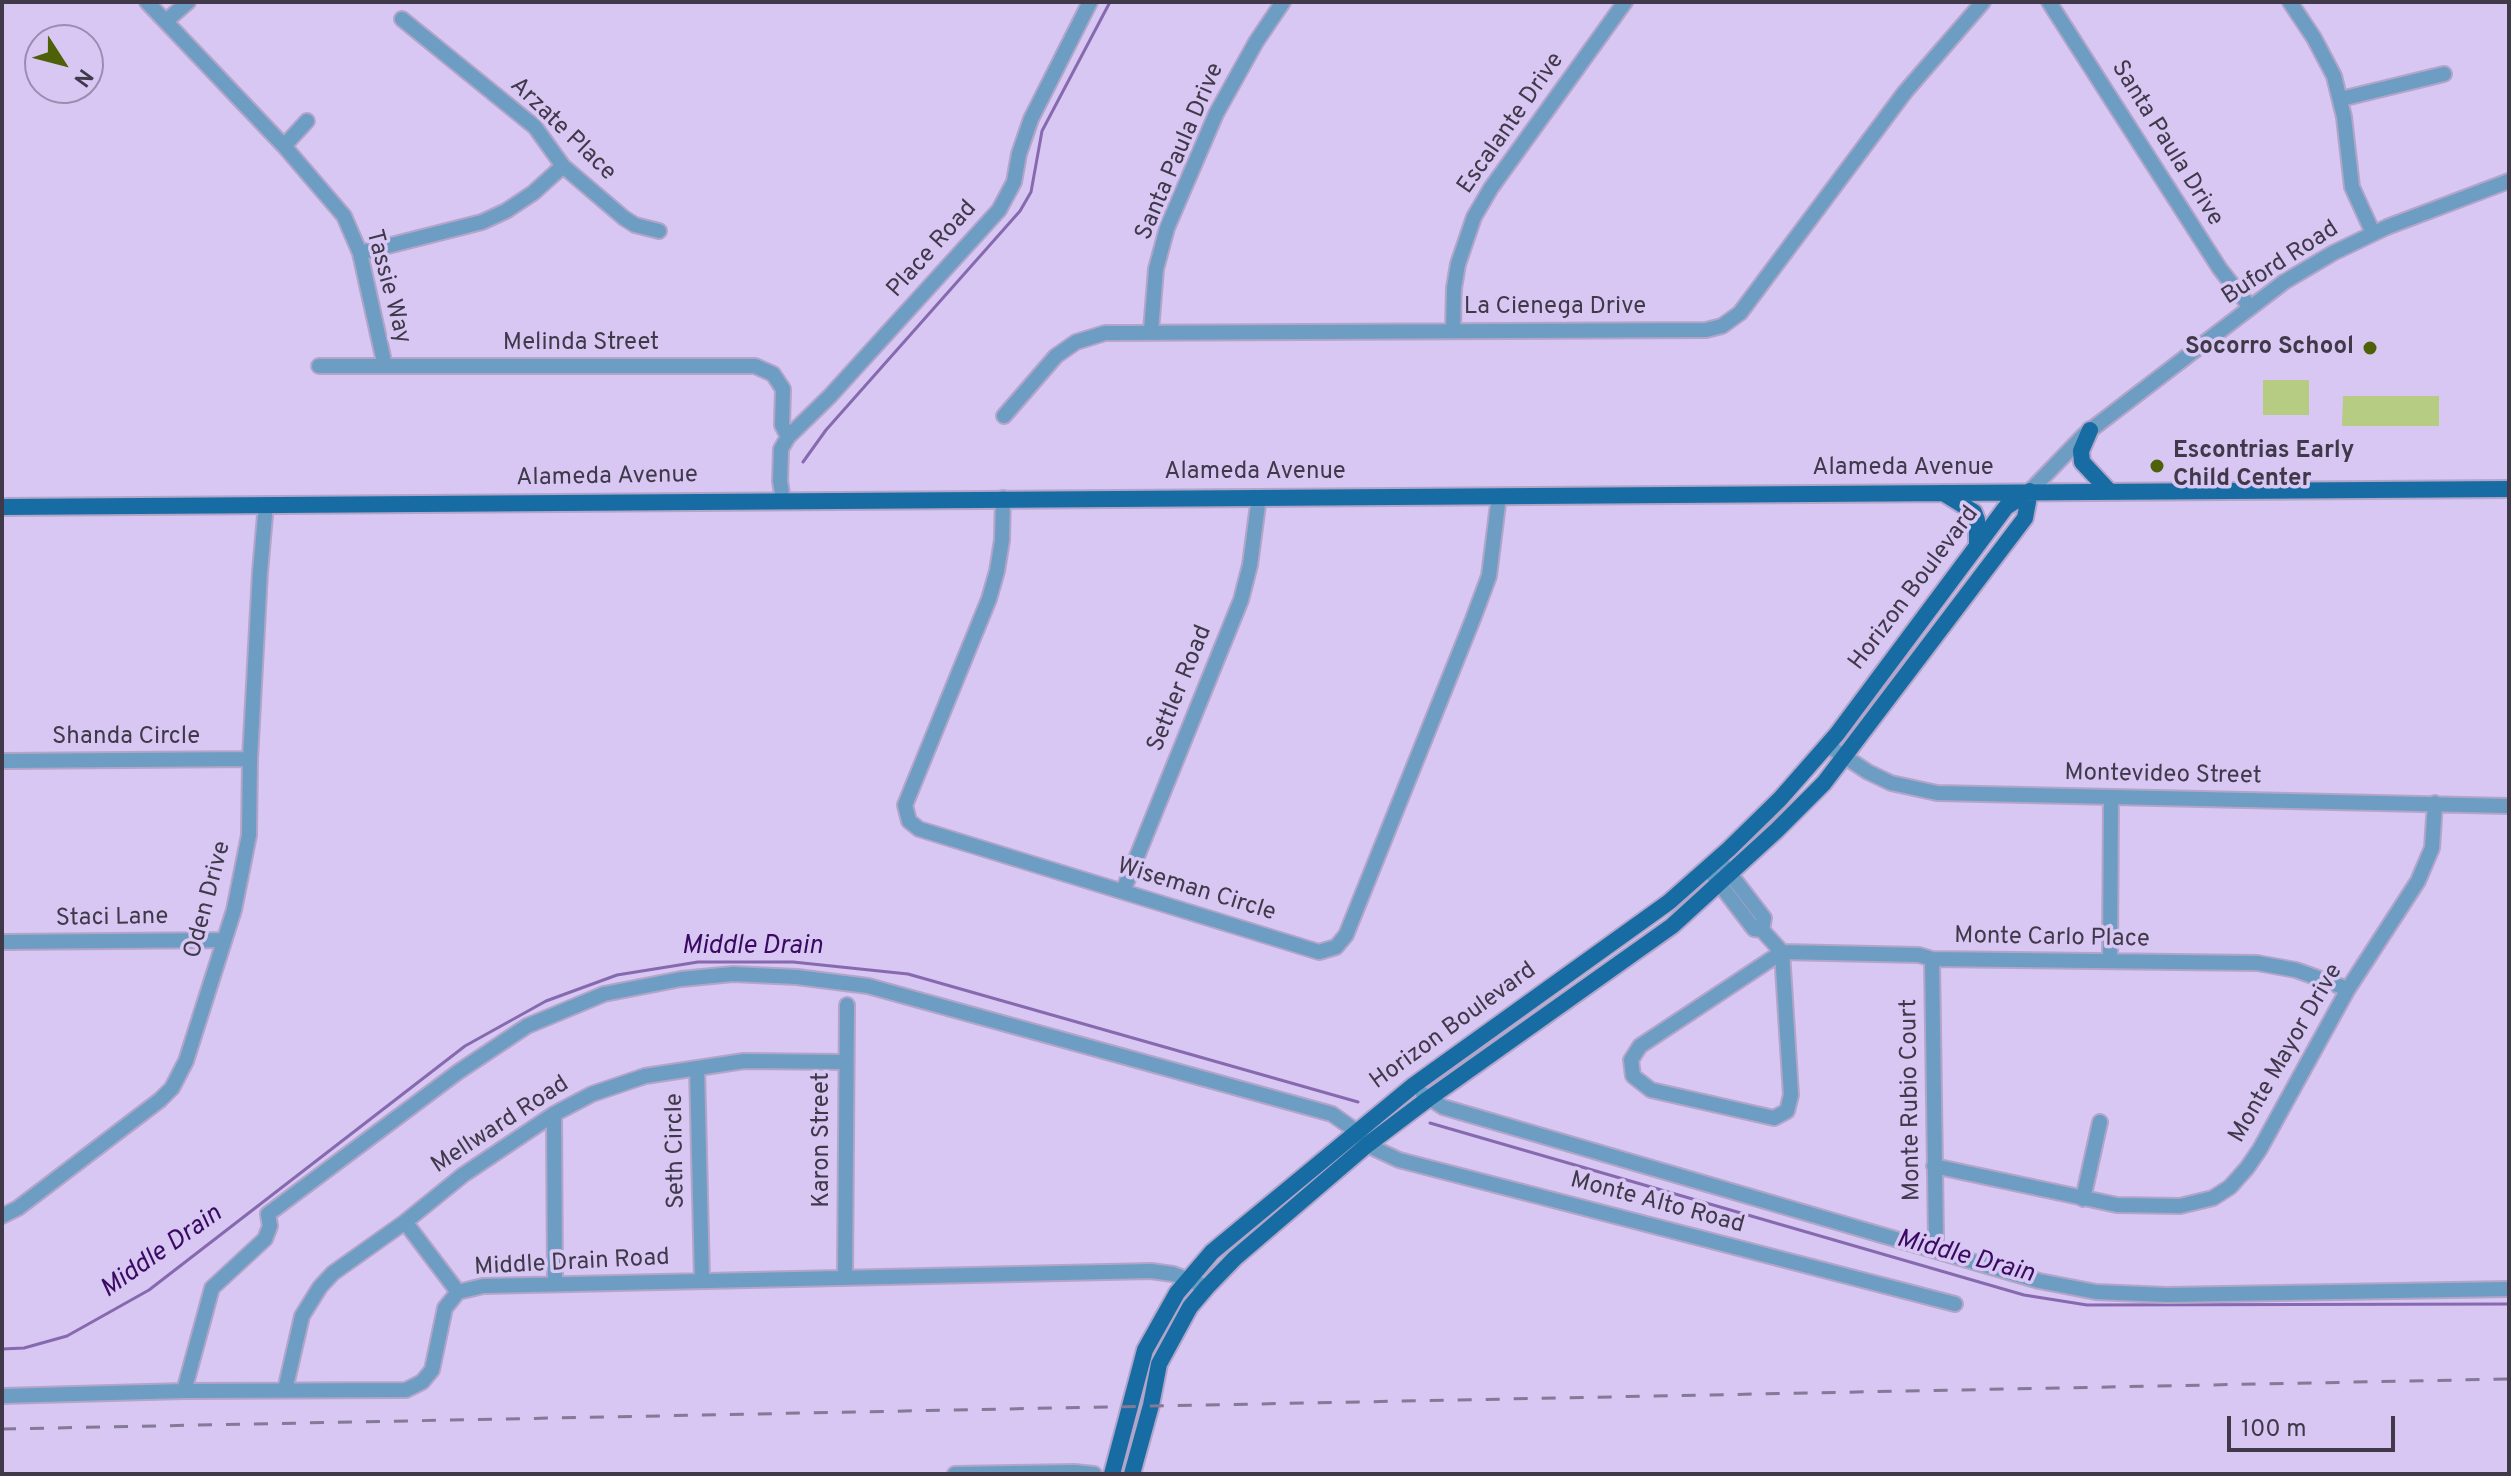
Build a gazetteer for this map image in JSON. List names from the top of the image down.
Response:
{
  "streets": {
    "main road": ["Alameda Avenue", "Horizon Boulevard"],
    "street": [
      "Escalante Drive",
      "Arzate Place",
      "Santa Paula Drive",
      "Place Road",
      "Buford Road",
      "Tassie Way",
      "La Cienega Drive",
      "Melinda Street",
      "Settler Road",
      "Shanda Circle",
      "Montevideo Street",
      "Wiseman Circle",
      "Oden Drive",
      "Staci Lane",
      "Monte Carlo Place",
      "Monte Mayor Drive",
      "Monte Rubio Court",
      "Mellward Road",
      "Karon Street",
      "Seth Circle",
      "Monte Alto Road",
      "Middle Drain Road"
    ]
  },
  "crossings": [
    ["Escalante Drive", "La Cienega Drive"],
    ["Santa Paula Drive", "Buford Road"],
    ["Santa Paula Drive", "La Cienega Drive"],
    ["Place Road", "Melinda Street"],
    ["Buford Road", "Alameda Avenue"],
    ["Buford Road", "Horizon Boulevard"],
    ["Tassie Way", "Melinda Street"],
    ["Alameda Avenue", "Horizon Boulevard"],
    ["Alameda Avenue", "Settler Road"],
    ["Alameda Avenue", "Wiseman Circle"],
    ["Alameda Avenue", "Oden Drive"],
    ["Horizon Boulevard", "Montevideo Street"],
    ["Horizon Boulevard", "Monte Alto Road"],
    ["Horizon Boulevard", "Middle Drain Road"],
    ["Settler Road", "Wiseman Circle"],
    ["Shanda Circle", "Oden Drive"],
    ["Montevideo Street", "Monte Mayor Drive"],
    ["Oden Drive", "Staci Lane"],
    ["Monte Carlo Place", "Monte Mayor Drive"],
    ["Monte Carlo Place", "Monte Rubio Court"],
    ["Monte Mayor Drive", "Monte Rubio Court"],
    ["Mellward Road", "Karon Street"],
    ["Mellward Road", "Seth Circle"],
    ["Mellward Road", "Middle Drain Road"],
    ["Karon Street", "Middle Drain Road"],
    ["Seth Circle", "Middle Drain Road"]
  ],
  "water": ["Middle Drain"],
  "places": ["Socorro School", "Escontrias Early Child Center"],
  "scale_bar": "100 m",
  "north": "bottom right"
}
